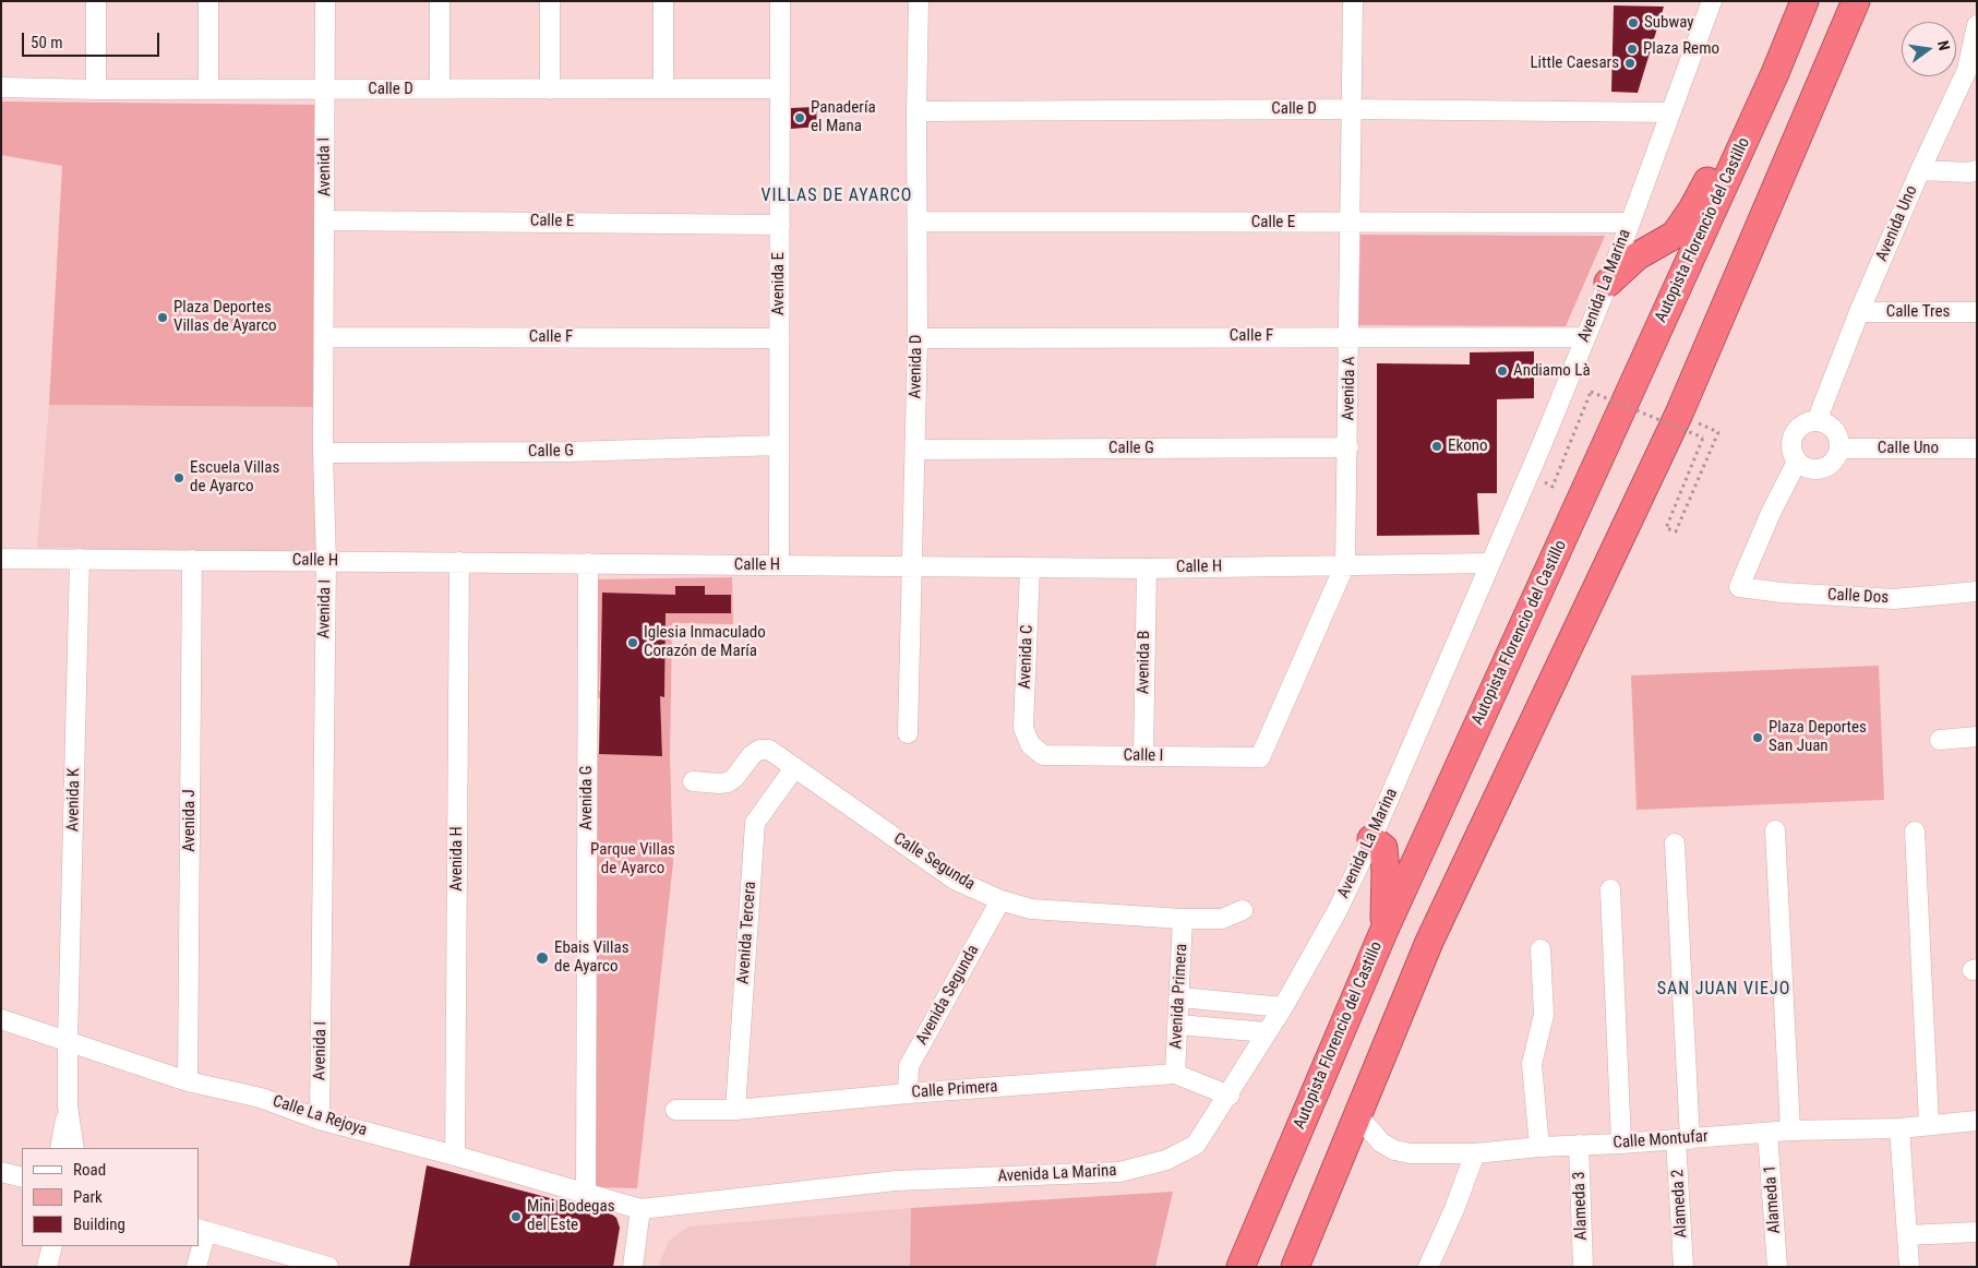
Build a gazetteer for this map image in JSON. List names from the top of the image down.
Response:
{
  "streets": {
    "highway": ["Autopista Florencio del Castillo"],
    "street": [
      "Calle D",
      "Avenida I",
      "Calle E",
      "Avenida Uno",
      "Avenida E",
      "Avenida La Marina",
      "Calle Tres",
      "Calle F",
      "Avenida D",
      "Avenida A",
      "Calle G",
      "Calle Uno",
      "Calle H",
      "Calle Dos",
      "Avenida C",
      "Avenida B",
      "Calle I",
      "Avenida G",
      "Avenida K",
      "Avenida J",
      "Avenida H",
      "Calle Segunda",
      "Avenida Tercera",
      "Avenida Segunda",
      "Avenida Primera",
      "Calle Primera",
      "Calle La Rejoya",
      "Calle Montufar",
      "Alameda 1",
      "Alameda 2",
      "Alameda 3"
    ]
  },
  "crossings": [
    ["Calle D", "Avenida I"],
    ["Calle D", "Avenida E"],
    ["Calle D", "Avenida La Marina"],
    ["Calle D", "Avenida D"],
    ["Calle D", "Avenida A"],
    ["Avenida I", "Calle E"],
    ["Avenida I", "Calle F"],
    ["Avenida I", "Calle G"],
    ["Avenida I", "Calle H"],
    ["Avenida I", "Calle La Rejoya"],
    ["Calle E", "Avenida E"],
    ["Calle E", "Avenida La Marina"],
    ["Calle E", "Avenida D"],
    ["Calle E", "Avenida A"],
    ["Avenida Uno", "Calle Tres"],
    ["Avenida Uno", "Calle Uno"],
    ["Avenida Uno", "Calle Dos"],
    ["Avenida E", "Calle F"],
    ["Avenida E", "Calle G"],
    ["Avenida E", "Calle H"],
    ["Avenida La Marina", "Calle F"],
    ["Avenida La Marina", "Calle H"],
    ["Avenida La Marina", "Calle Primera"],
    ["Avenida La Marina", "Calle La Rejoya"],
    ["Calle F", "Avenida D"],
    ["Calle F", "Avenida A"],
    ["Avenida D", "Calle G"],
    ["Avenida D", "Calle H"],
    ["Avenida A", "Calle G"],
    ["Avenida A", "Calle H"],
    ["Avenida A", "Calle I"],
    ["Calle Uno", "Calle Dos"],
    ["Calle H", "Avenida C"],
    ["Calle H", "Avenida B"],
    ["Calle H", "Avenida G"],
    ["Calle H", "Avenida K"],
    ["Calle H", "Avenida J"],
    ["Calle H", "Avenida H"],
    ["Avenida C", "Calle I"],
    ["Avenida B", "Calle I"],
    ["Avenida G", "Calle La Rejoya"],
    ["Avenida K", "Calle La Rejoya"],
    ["Avenida J", "Calle La Rejoya"],
    ["Avenida H", "Calle La Rejoya"],
    ["Calle Segunda", "Avenida Tercera"],
    ["Calle Segunda", "Avenida Segunda"],
    ["Calle Segunda", "Avenida Primera"],
    ["Avenida Tercera", "Calle Primera"],
    ["Avenida Segunda", "Calle Primera"],
    ["Avenida Primera", "Calle Primera"],
    ["Calle Montufar", "Alameda 1"],
    ["Calle Montufar", "Alameda 2"],
    ["Calle Montufar", "Alameda 3"]
  ],
  "districts": ["VILLAS DE AYARCO", "SAN JUAN VIEJO"],
  "parks": ["Parque Villas de Ayarco"],
  "places": [
    "Subway",
    "Plaza Remo",
    "Little Caesars",
    "Panadería el Mana",
    "Plaza Deportes Villas de Ayarco",
    "Andiamo Là",
    "Ekono",
    "Escuela Villas de Ayarco",
    "Iglesia Inmaculado Corazón de María",
    "Plaza Deportes San Juan",
    "Ebais Villas de Ayarco",
    "Mini Bodegas del Este"
  ],
  "legend": ["Road", "Park", "Building"],
  "scale_bar": "50 m",
  "north": "right"
}
